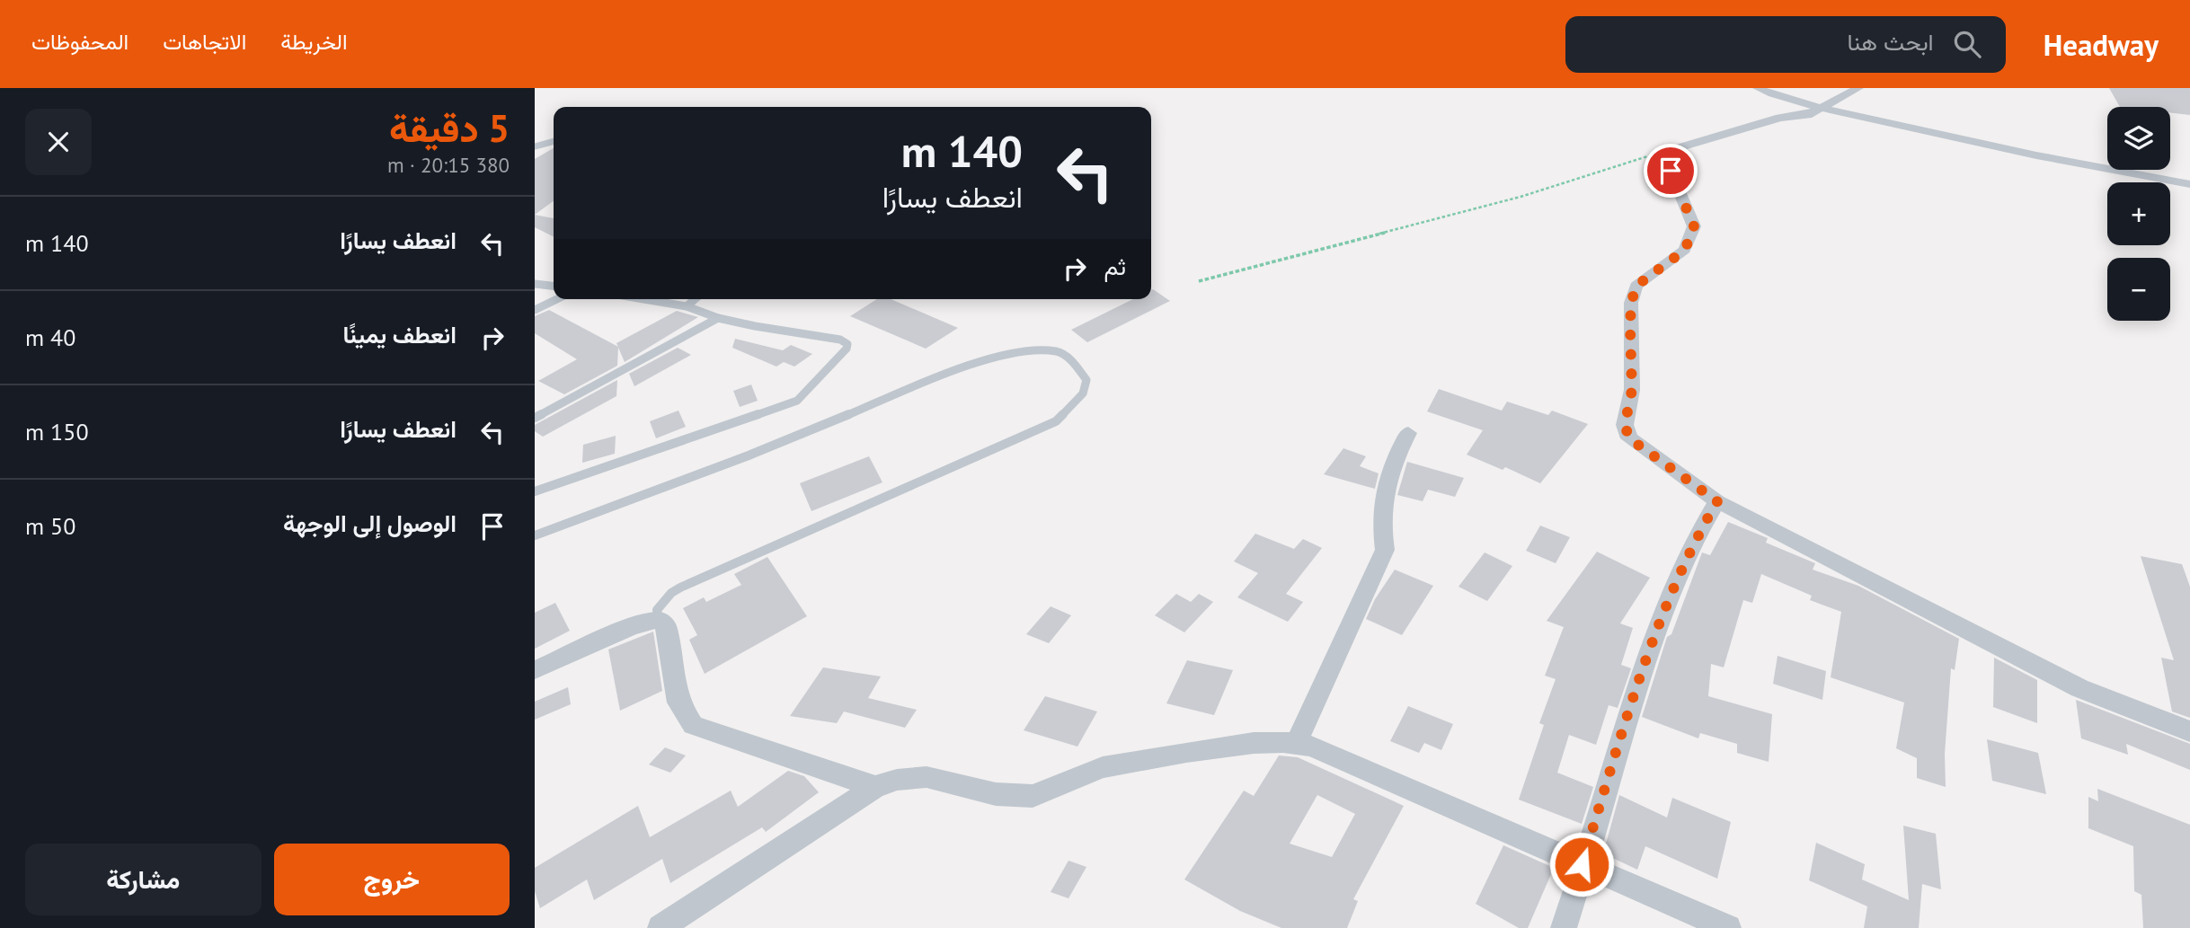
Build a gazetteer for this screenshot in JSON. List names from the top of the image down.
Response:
{
  "page": {
    "header": "Headway",
    "search": "ابحث هنا",
    "nav": ["الخريطة", "الاتجاهات", "المحفوظات"],
    "heading": ["5 دقيقة", "380 m · 20:15"],
    "map_buttons": ["+", "−"],
    "turn": ["140 m", "انعطف يسارًا"],
    "list": [
      {
        "name": "انعطف يسارًا",
        "value": "140 m"
      },
      {
        "name": "انعطف يمينًا",
        "value": "40 m"
      },
      {
        "name": "انعطف يسارًا",
        "value": "150 m"
      },
      {
        "name": "الوصول إلى الوجهة",
        "value": "50 m"
      }
    ],
    "then": "ثم",
    "buttons": ["خروج", "مشاركة"]
  }
}
